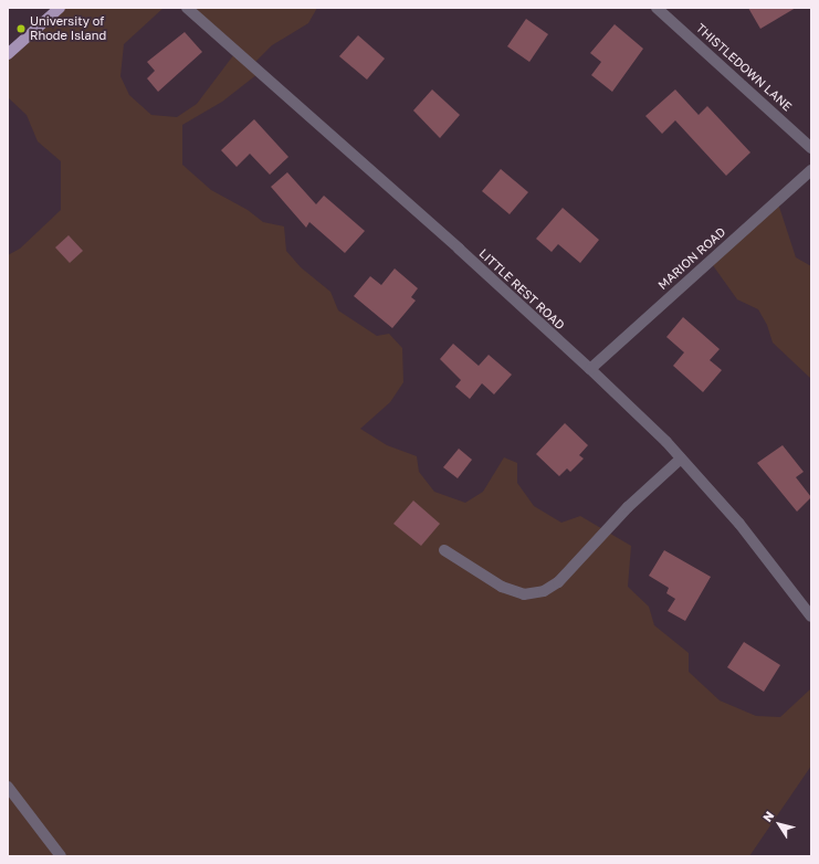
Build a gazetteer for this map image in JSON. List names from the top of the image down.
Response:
{
  "streets": {
    "street": ["THISTLEDOWN LANE", "MARION ROAD", "LITTLE REST ROAD"]
  },
  "crossings": [
    ["MARION ROAD", "LITTLE REST ROAD"]
  ],
  "places": ["University of Rhode Island"],
  "north": "top left"
}
